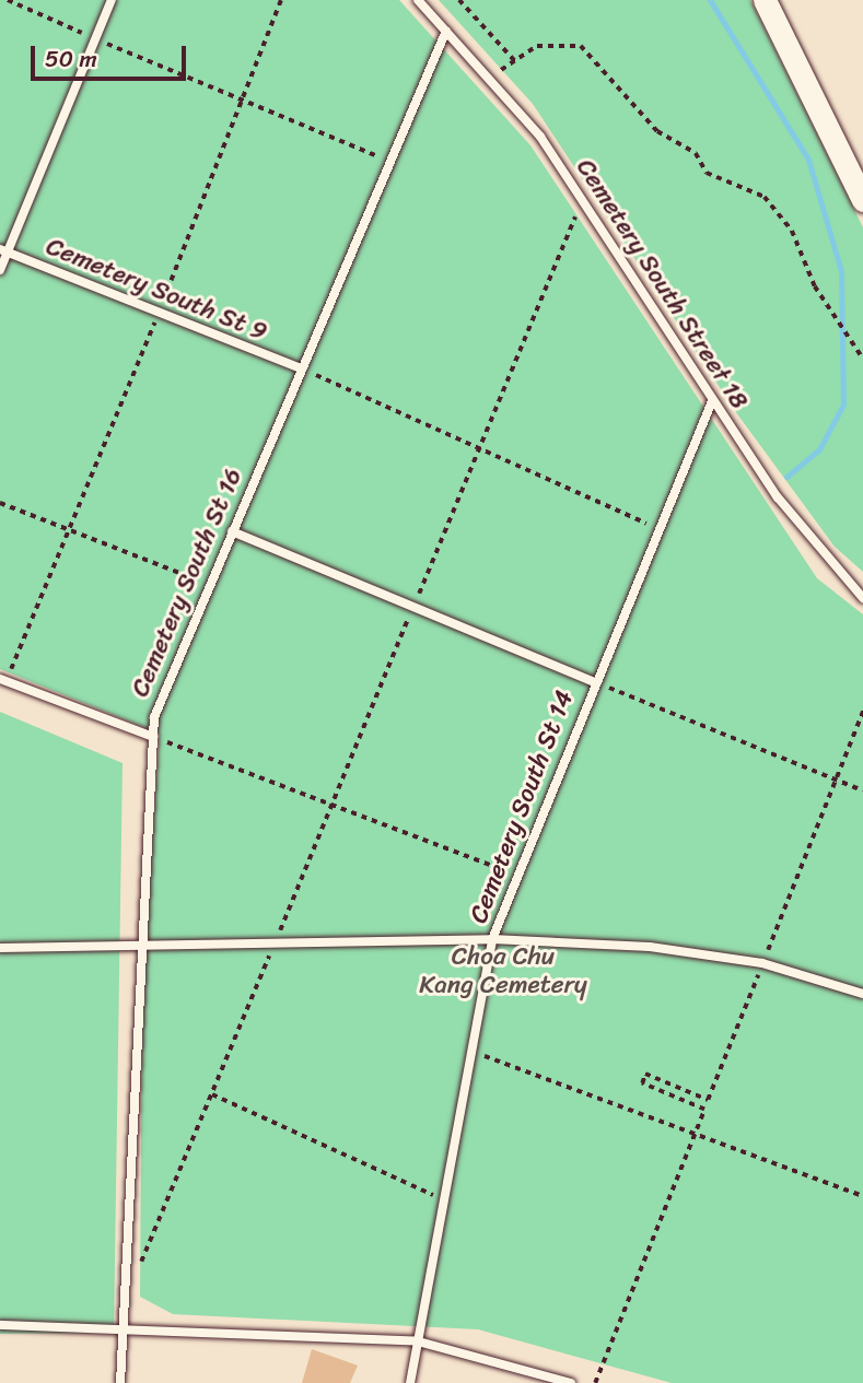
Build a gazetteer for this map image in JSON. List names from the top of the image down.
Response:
{
  "streets": {
    "lane": [
      "Cemetery South Street 18",
      "Cemetery South St 9",
      "Cemetery South St 16",
      "Cemetery South St 14"
    ]
  },
  "crossings": [
    ["Cemetery South Street 18", "Cemetery South St 16"],
    ["Cemetery South Street 18", "Cemetery South St 14"],
    ["Cemetery South St 9", "Cemetery South St 16"]
  ],
  "parks": ["Choa Chu Kang Cemetery"],
  "scale_bar": "50 m"
}
